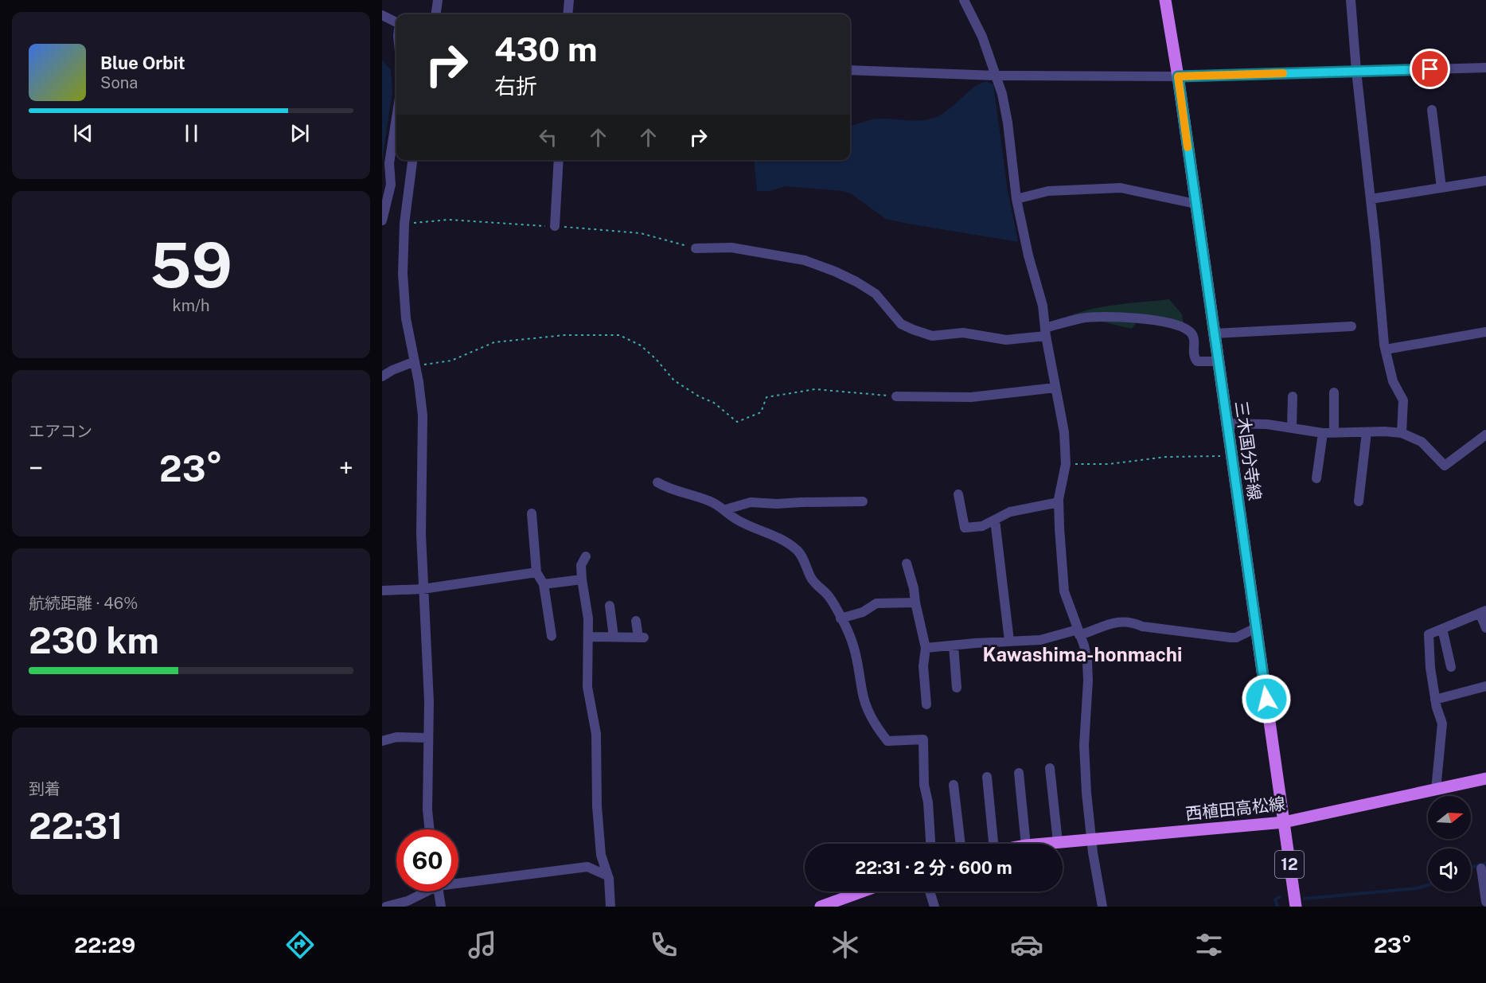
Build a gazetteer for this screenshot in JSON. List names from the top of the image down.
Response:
{
  "streets": {
    "main road": ["三木国分寺線", "西植田高松線", "12"]
  },
  "crossings": [
    ["三木国分寺線", "西植田高松線"]
  ],
  "districts": ["Kawashima-honmachi"],
  "north": "right",
  "page": {
    "turn": ["430 m", "右折"],
    "song": ["Blue Orbit", "Sona"],
    "tile": [
      ["59", "km/h"],
      "エアコン",
      ["航続距離 · 46%", "230 km"],
      ["到着", "22:31"]
    ],
    "heat": ["−", "23°", "+"],
    "limit": "60",
    "trip": "22:31 · 2 分 · 600 m",
    "tabs": ["22:29", "23°"]
  }
}
